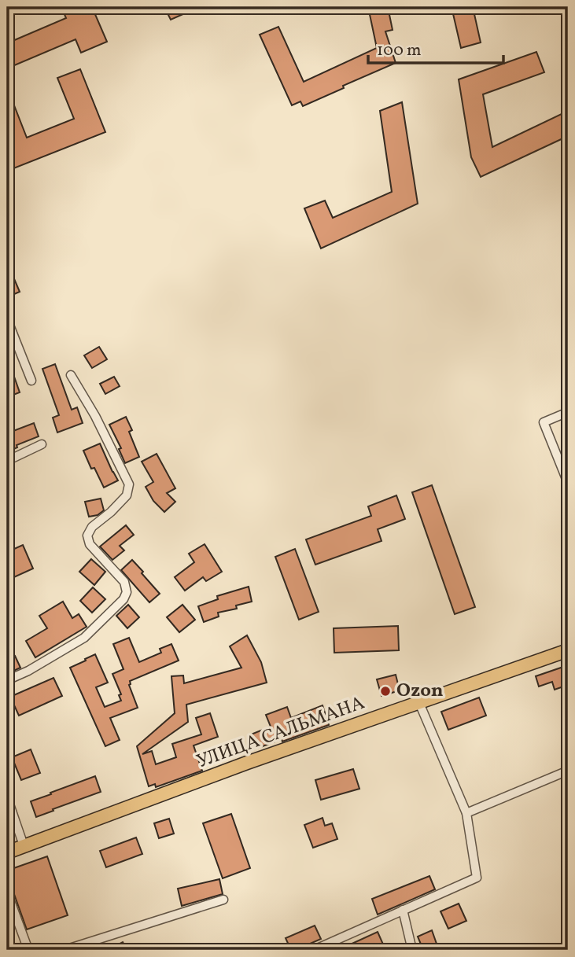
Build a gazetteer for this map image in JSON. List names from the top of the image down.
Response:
{
  "streets": {
    "main road": ["УЛИЦА САЛЬМАНА"]
  },
  "places": ["Ozon"],
  "scale_bar": "100 m"
}
